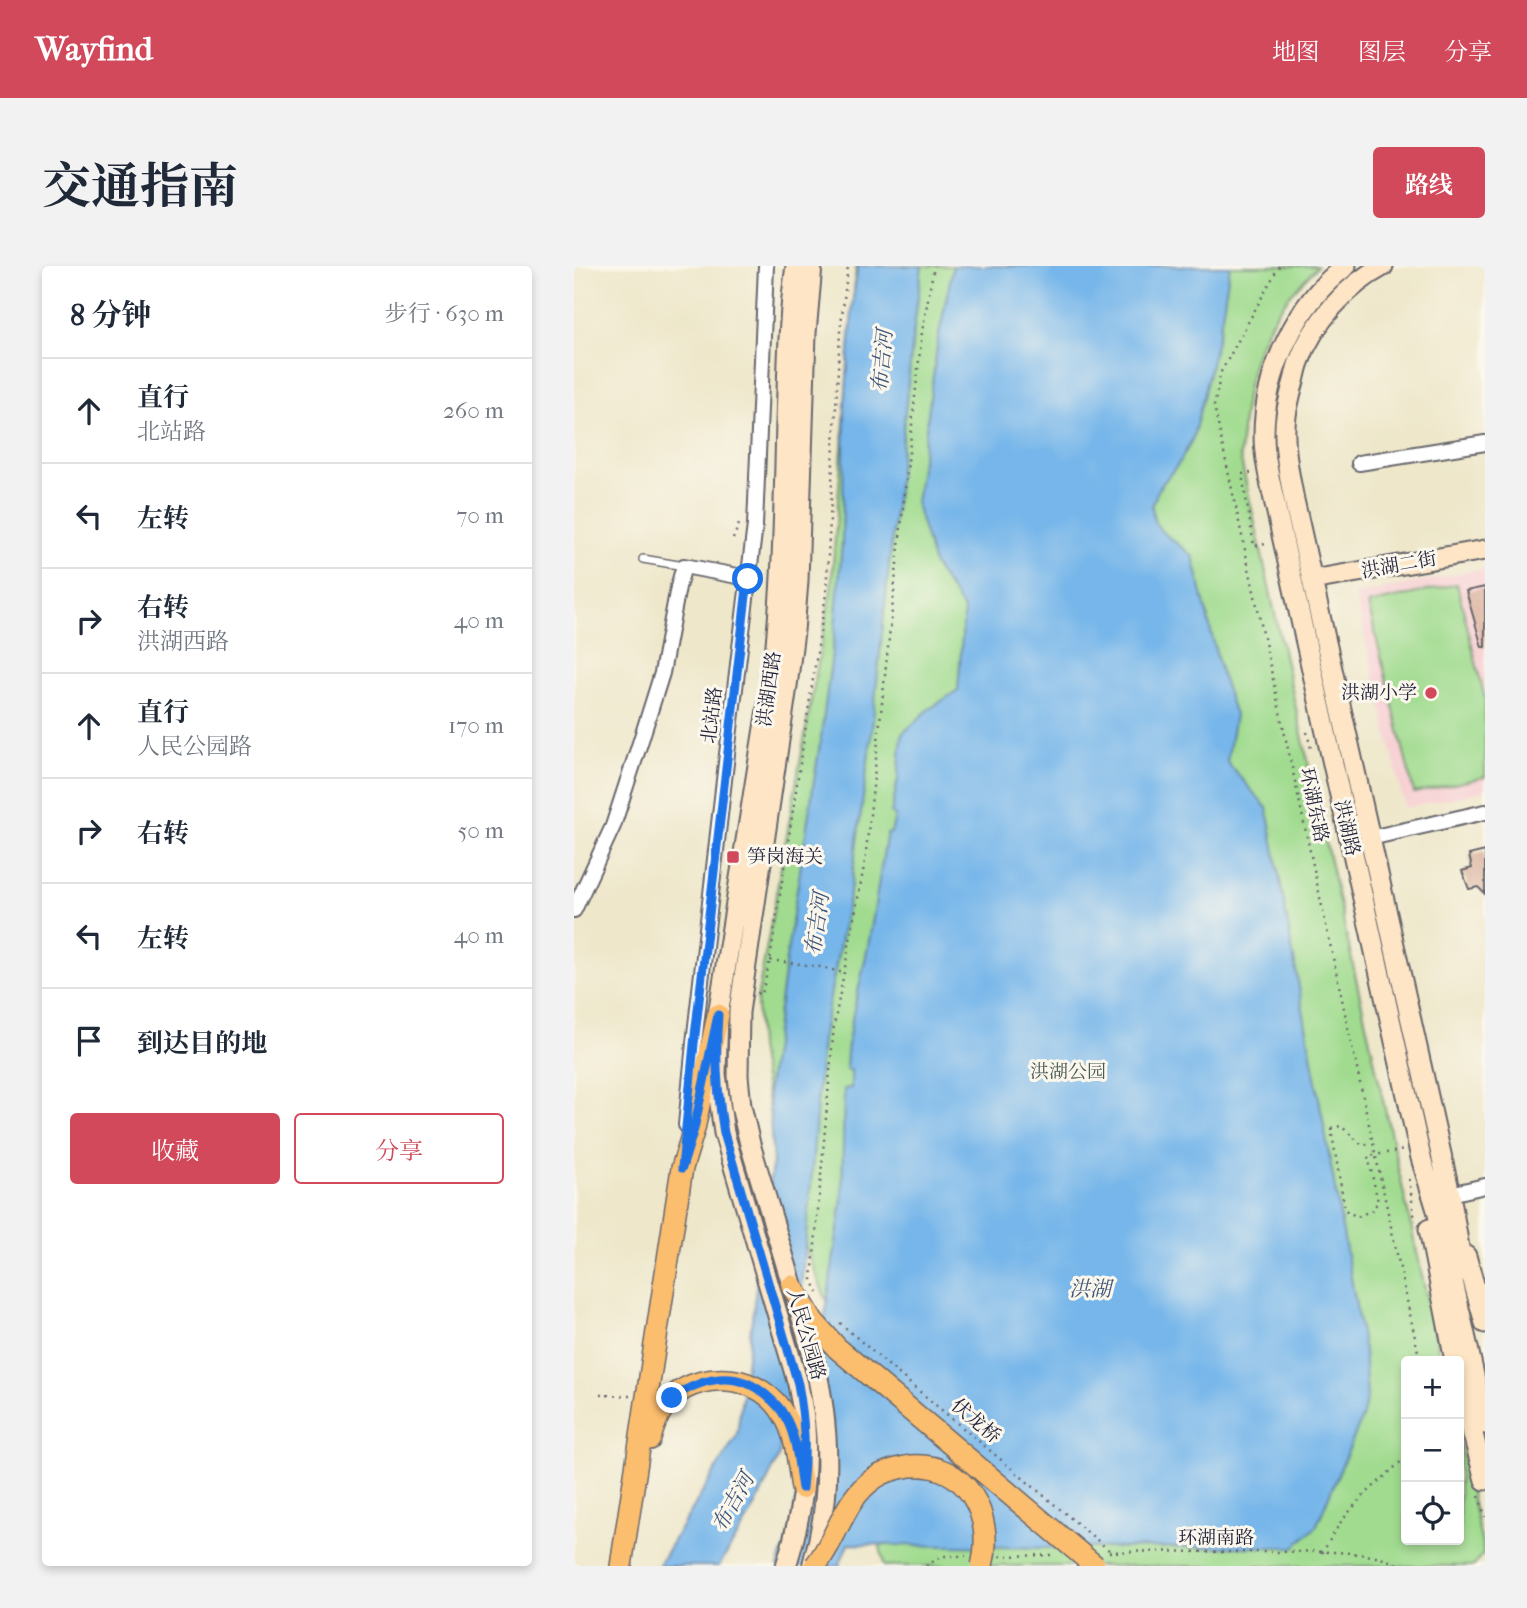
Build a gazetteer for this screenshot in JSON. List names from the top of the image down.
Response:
{
  "streets": {
    "street": [
      "洪湖二街",
      "洪湖西路",
      "北站路",
      "洪湖路",
      "人民公园路"
    ],
    "path": ["环湖东路", "伏龙桥", "环湖南路"]
  },
  "crossings": [
    ["洪湖二街", "洪湖路"],
    ["洪湖西路", "人民公园路"],
    ["伏龙桥", "环湖南路"]
  ],
  "water": ["布吉河", "洪湖"],
  "parks": ["洪湖公园"],
  "places": {
    "other": ["洪湖小学"],
    "transit": ["笋岗海关"]
  },
  "page": {
    "header": "Wayfind",
    "nav": ["地图", "图层", "分享"],
    "title": "交通指南",
    "buttons": [
      "路线",
      ["收藏", "分享"]
    ],
    "heading": ["8 分钟", "步行 · 630 m"],
    "list": [
      ["直行", "北站路", "260 m"],
      ["左转", "70 m"],
      ["右转", "洪湖西路", "40 m"],
      ["直行", "人民公园路", "170 m"],
      ["右转", "50 m"],
      ["左转", "40 m"],
      "到达目的地"
    ],
    "map_buttons": ["+", "−"]
  }
}
